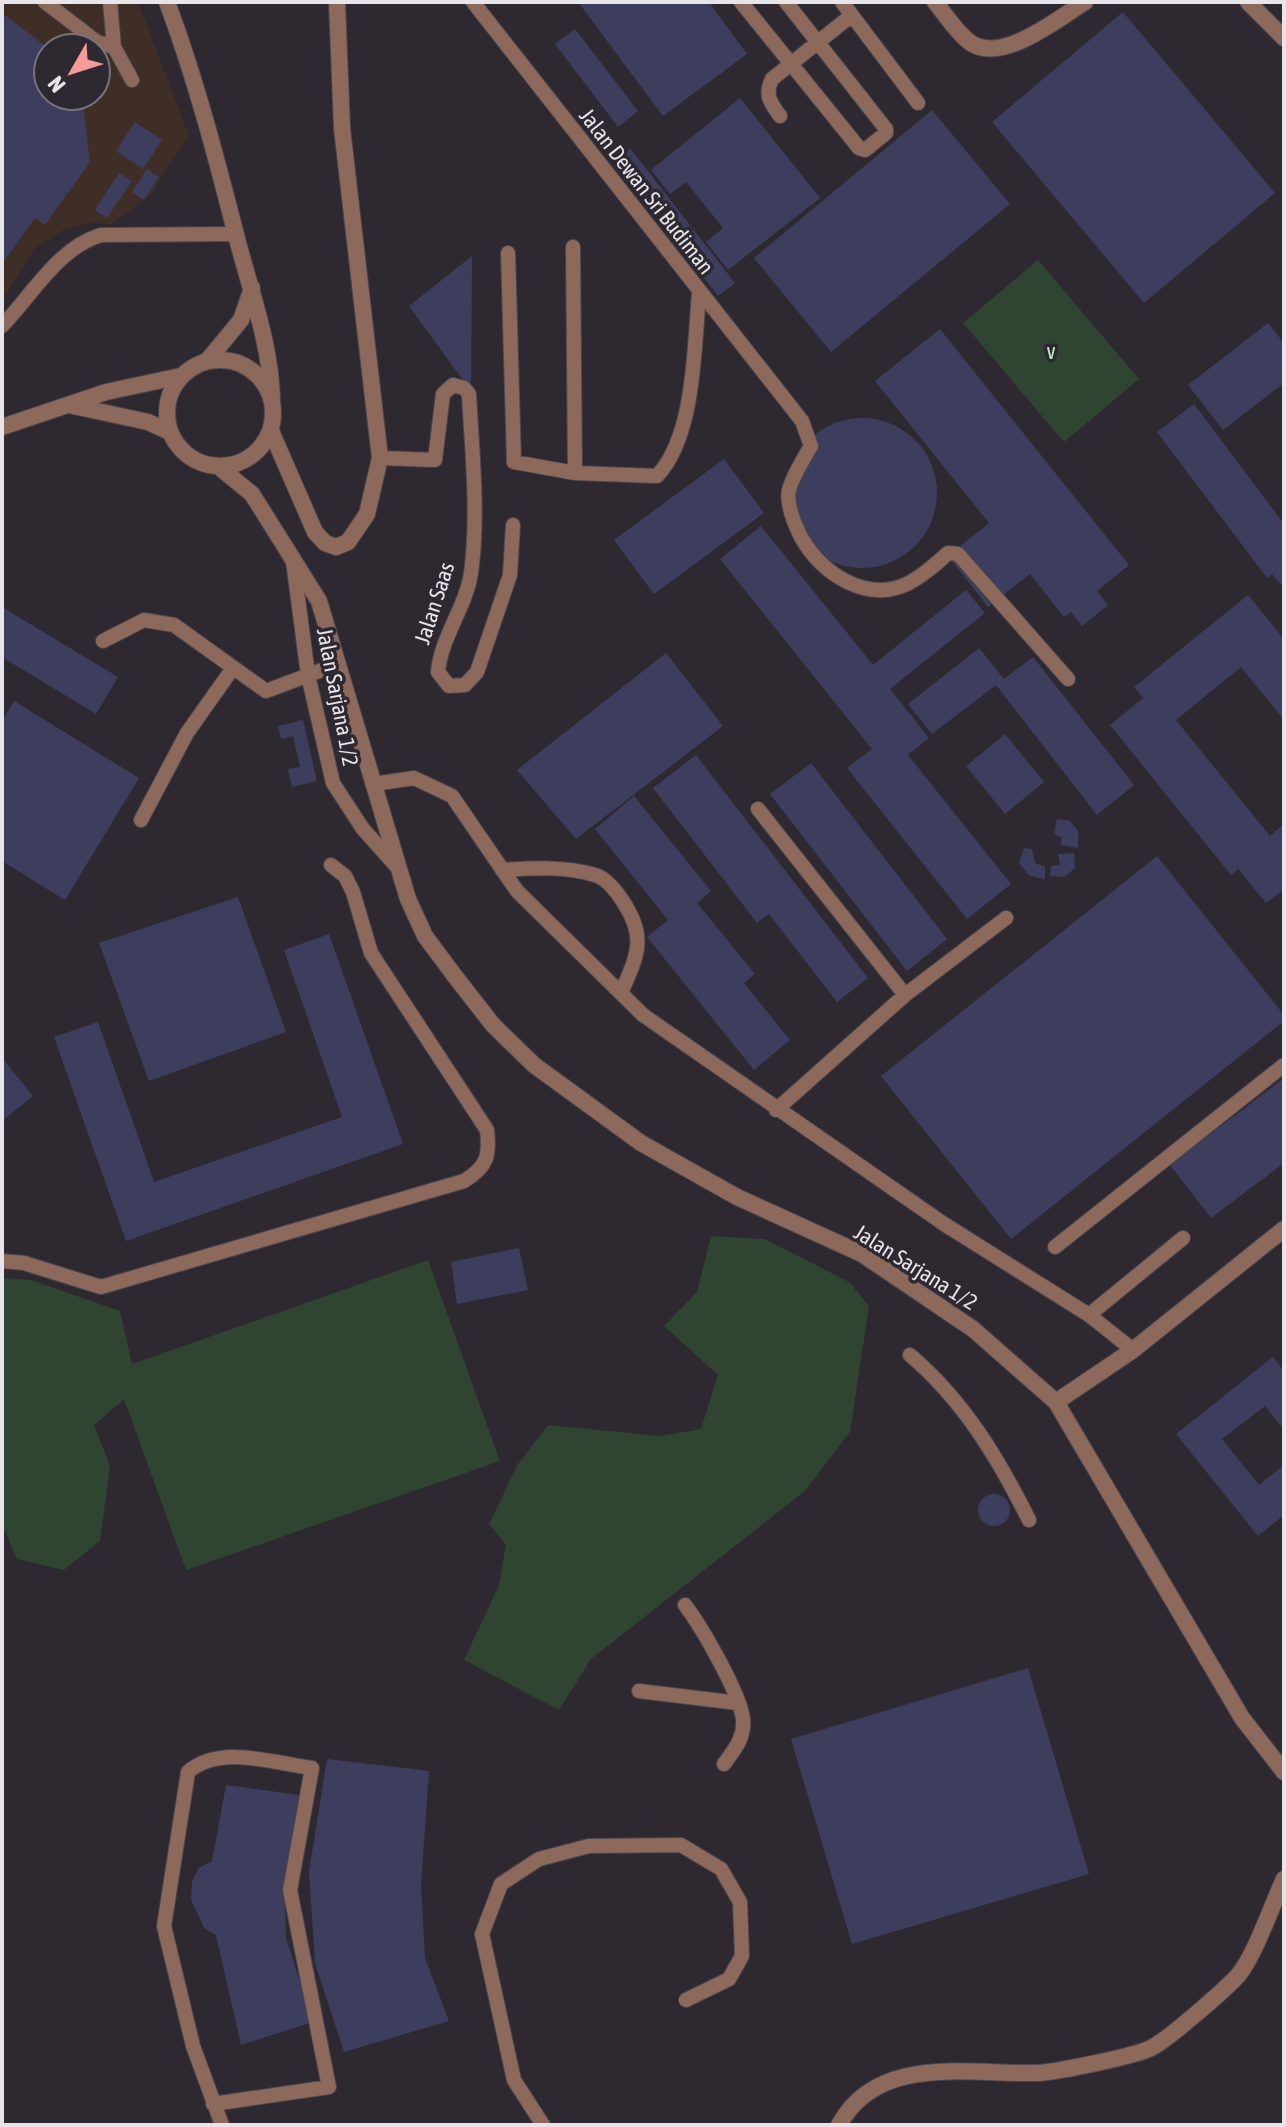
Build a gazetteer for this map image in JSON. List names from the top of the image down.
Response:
{
  "streets": {
    "street": ["Jalan Sarjana 1/2"],
    "lane": ["Jalan Dewan Sri Budiman", "Jalan Saas"]
  },
  "parks": ["v"],
  "north": "bottom left"
}
